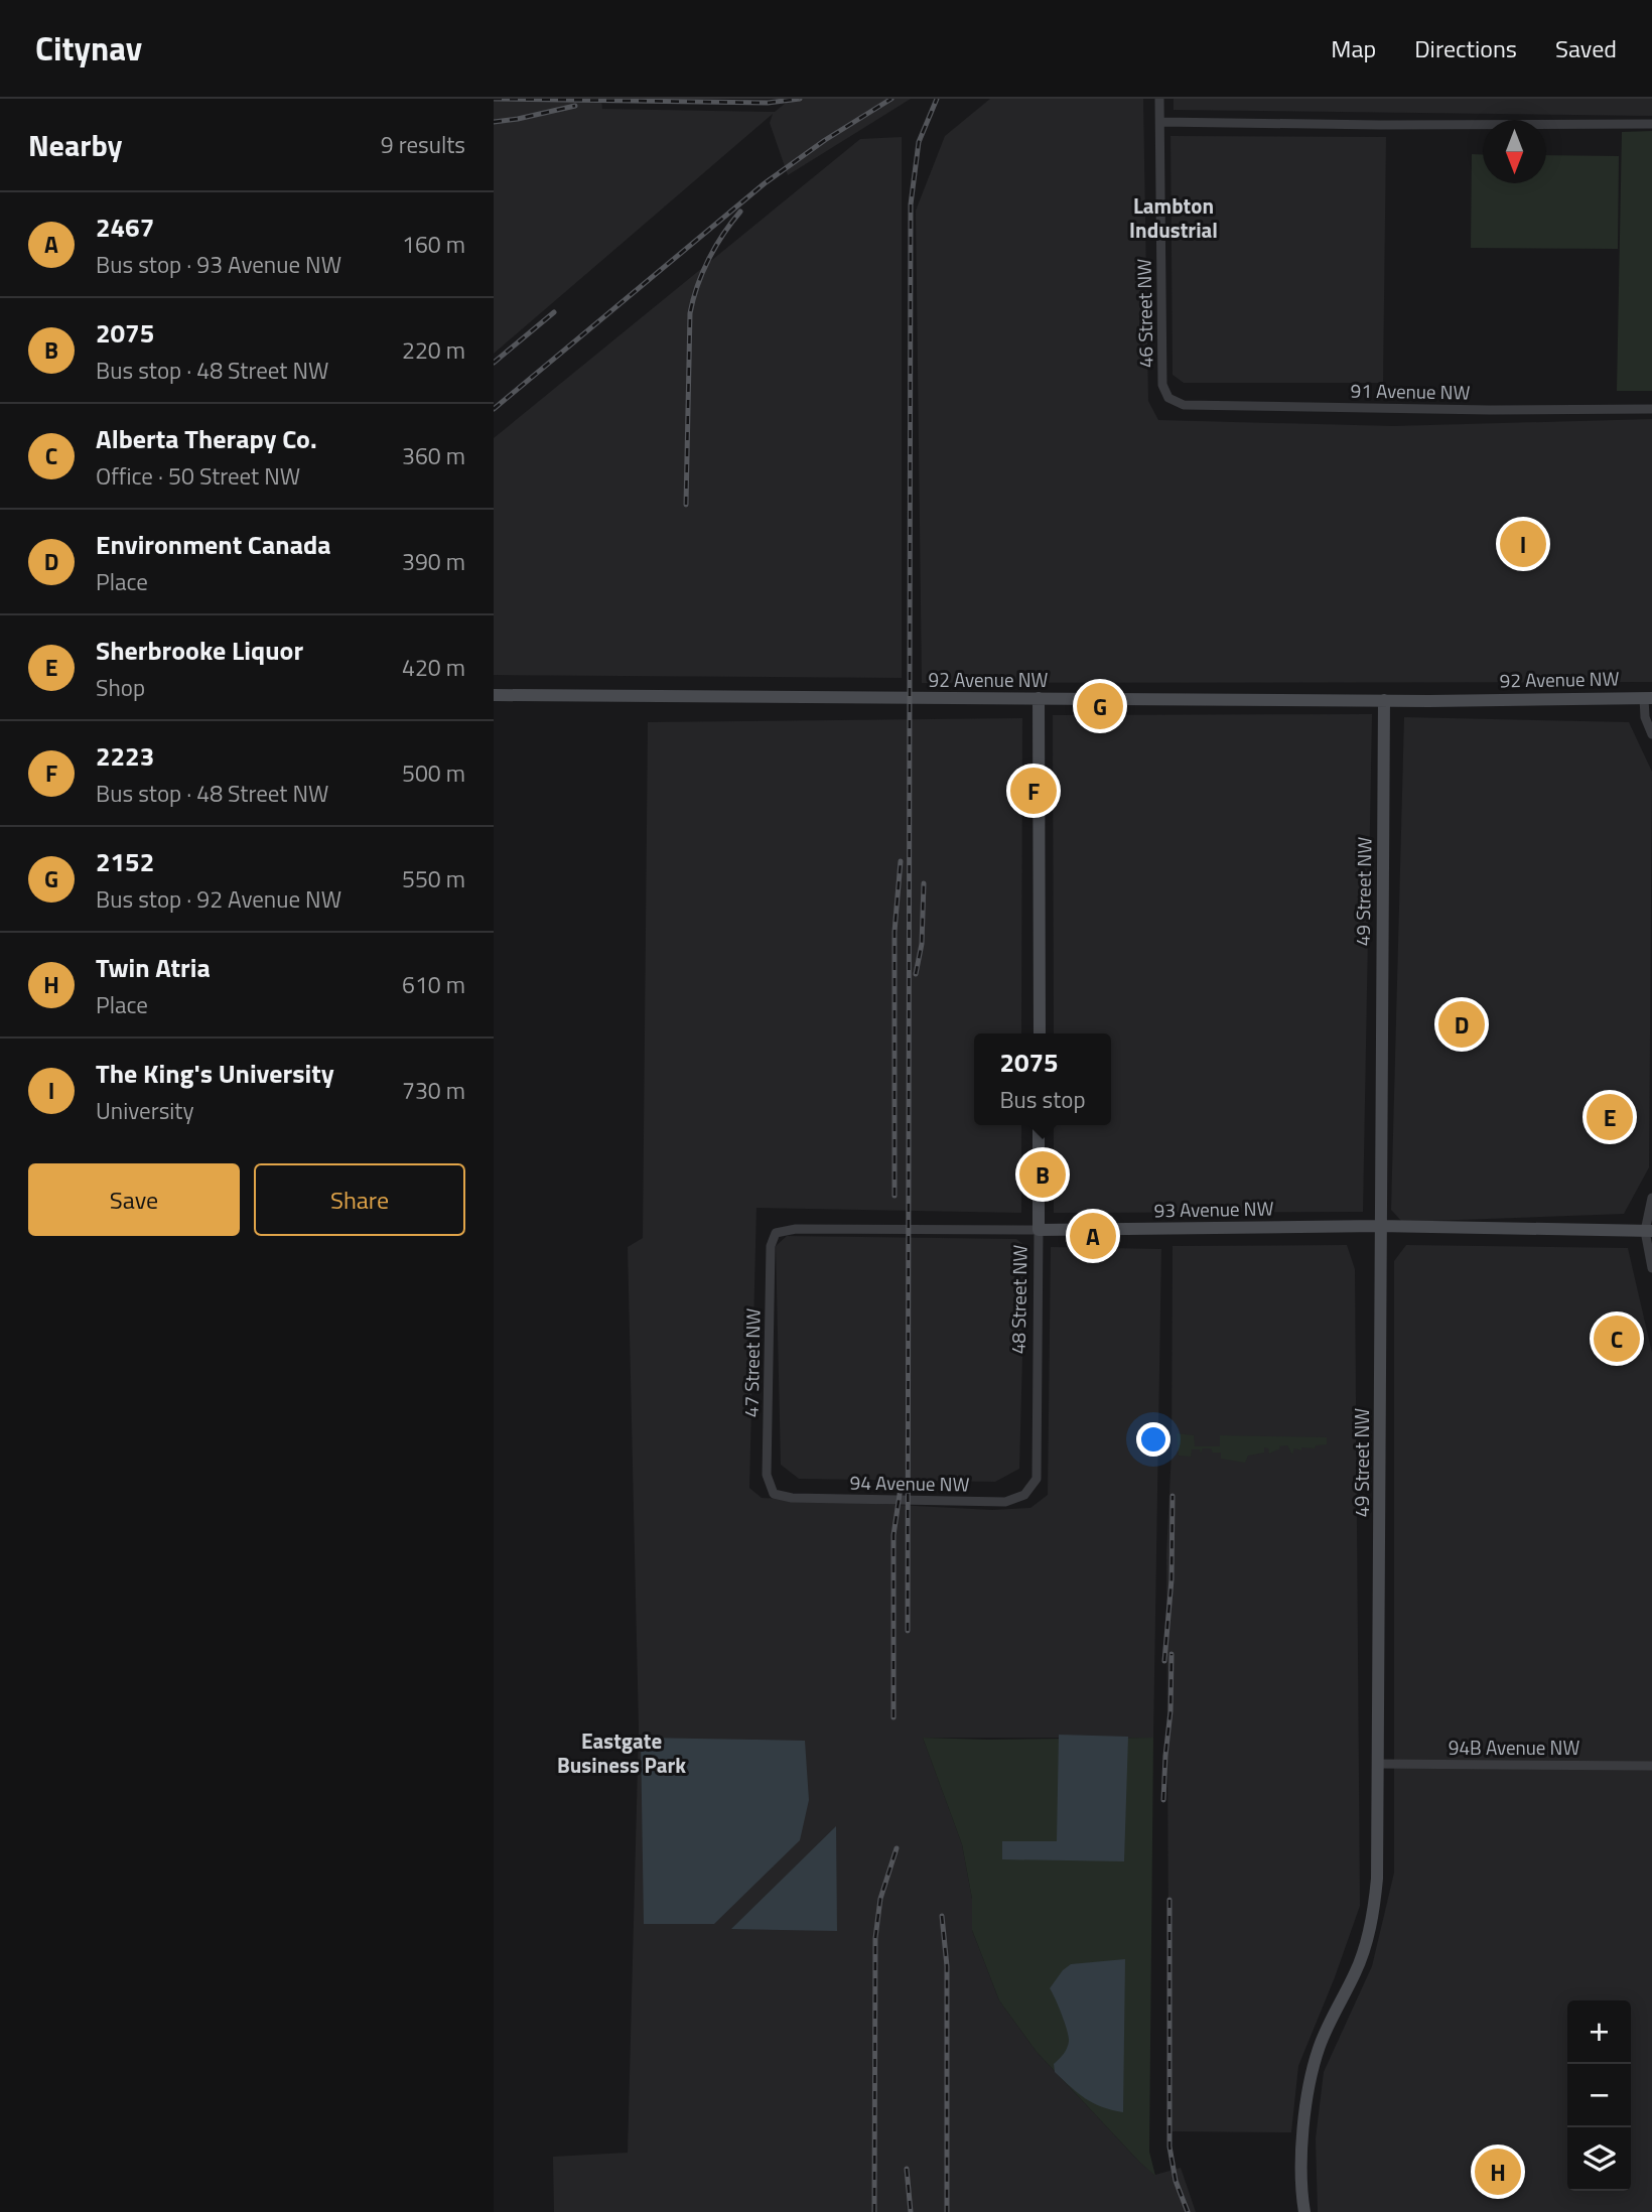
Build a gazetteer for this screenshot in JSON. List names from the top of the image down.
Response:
{
  "streets": {
    "street": [
      "46 Street NW",
      "91 Avenue NW",
      "92 Avenue NW",
      "49 Street NW",
      "93 Avenue NW",
      "48 Street NW",
      "47 Street NW",
      "94 Avenue NW",
      "94B Avenue NW"
    ]
  },
  "crossings": [
    ["46 Street NW", "91 Avenue NW"],
    ["92 Avenue NW", "49 Street NW"],
    ["49 Street NW", "93 Avenue NW"],
    ["49 Street NW", "94B Avenue NW"],
    ["93 Avenue NW", "48 Street NW"],
    ["93 Avenue NW", "47 Street NW"],
    ["48 Street NW", "94 Avenue NW"],
    ["47 Street NW", "94 Avenue NW"]
  ],
  "districts": ["Lambton Industrial", "Eastgate Business Park"],
  "north": "bottom",
  "page": {
    "header": "Citynav",
    "nav": ["Map", "Directions", "Saved"],
    "heading": ["Nearby", "9 results"],
    "list": [
      {
        "mark": "A",
        "name": "2467",
        "note": "Bus stop · 93 Avenue NW",
        "value": "160 m"
      },
      {
        "mark": "B",
        "name": "2075",
        "note": "Bus stop · 48 Street NW",
        "value": "220 m"
      },
      {
        "mark": "C",
        "name": "Alberta Therapy Co.",
        "note": "Office · 50 Street NW",
        "value": "360 m"
      },
      {
        "mark": "D",
        "name": "Environment Canada",
        "note": "Place",
        "value": "390 m"
      },
      {
        "mark": "E",
        "name": "Sherbrooke Liquor",
        "note": "Shop",
        "value": "420 m"
      },
      {
        "mark": "F",
        "name": "2223",
        "note": "Bus stop · 48 Street NW",
        "value": "500 m"
      },
      {
        "mark": "G",
        "name": "2152",
        "note": "Bus stop · 92 Avenue NW",
        "value": "550 m"
      },
      {
        "mark": "H",
        "name": "Twin Atria",
        "note": "Place",
        "value": "610 m"
      },
      {
        "mark": "I",
        "name": "The King's University",
        "note": "University",
        "value": "730 m"
      }
    ],
    "pins": [
      "I",
      "G",
      "F",
      "D",
      "E",
      "B",
      "A",
      "C",
      "H"
    ],
    "popup": ["2075", "Bus stop"],
    "buttons": ["Save", "Share"],
    "map_buttons": ["+", "−"]
  }
}
